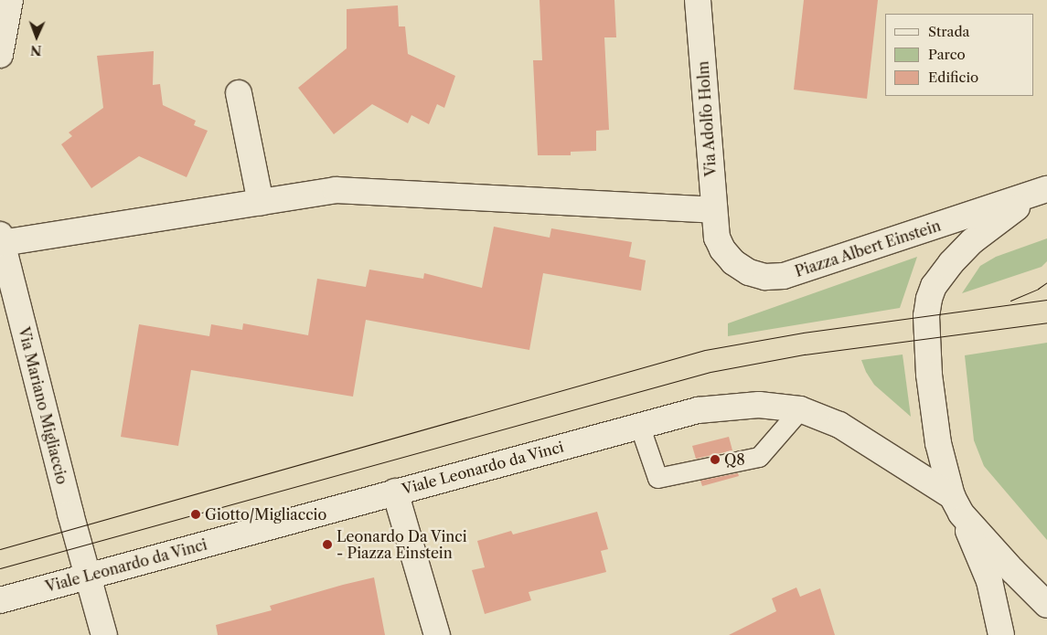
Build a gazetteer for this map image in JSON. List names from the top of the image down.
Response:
{
  "streets": {
    "street": [
      "Via Adolfo Holm",
      "Piazza Albert Einstein",
      "Via Mariano Migliaccio",
      "Viale Leonardo da Vinci"
    ]
  },
  "crossings": [
    ["Via Adolfo Holm", "Piazza Albert Einstein"],
    ["Piazza Albert Einstein", "Viale Leonardo da Vinci"],
    ["Via Mariano Migliaccio", "Viale Leonardo da Vinci"]
  ],
  "places": ["Q8", "Giotto/Migliaccio", "Leonardo Da Vinci - Piazza Einstein"],
  "legend": ["Strada", "Parco", "Edificio"],
  "north": "bottom"
}
